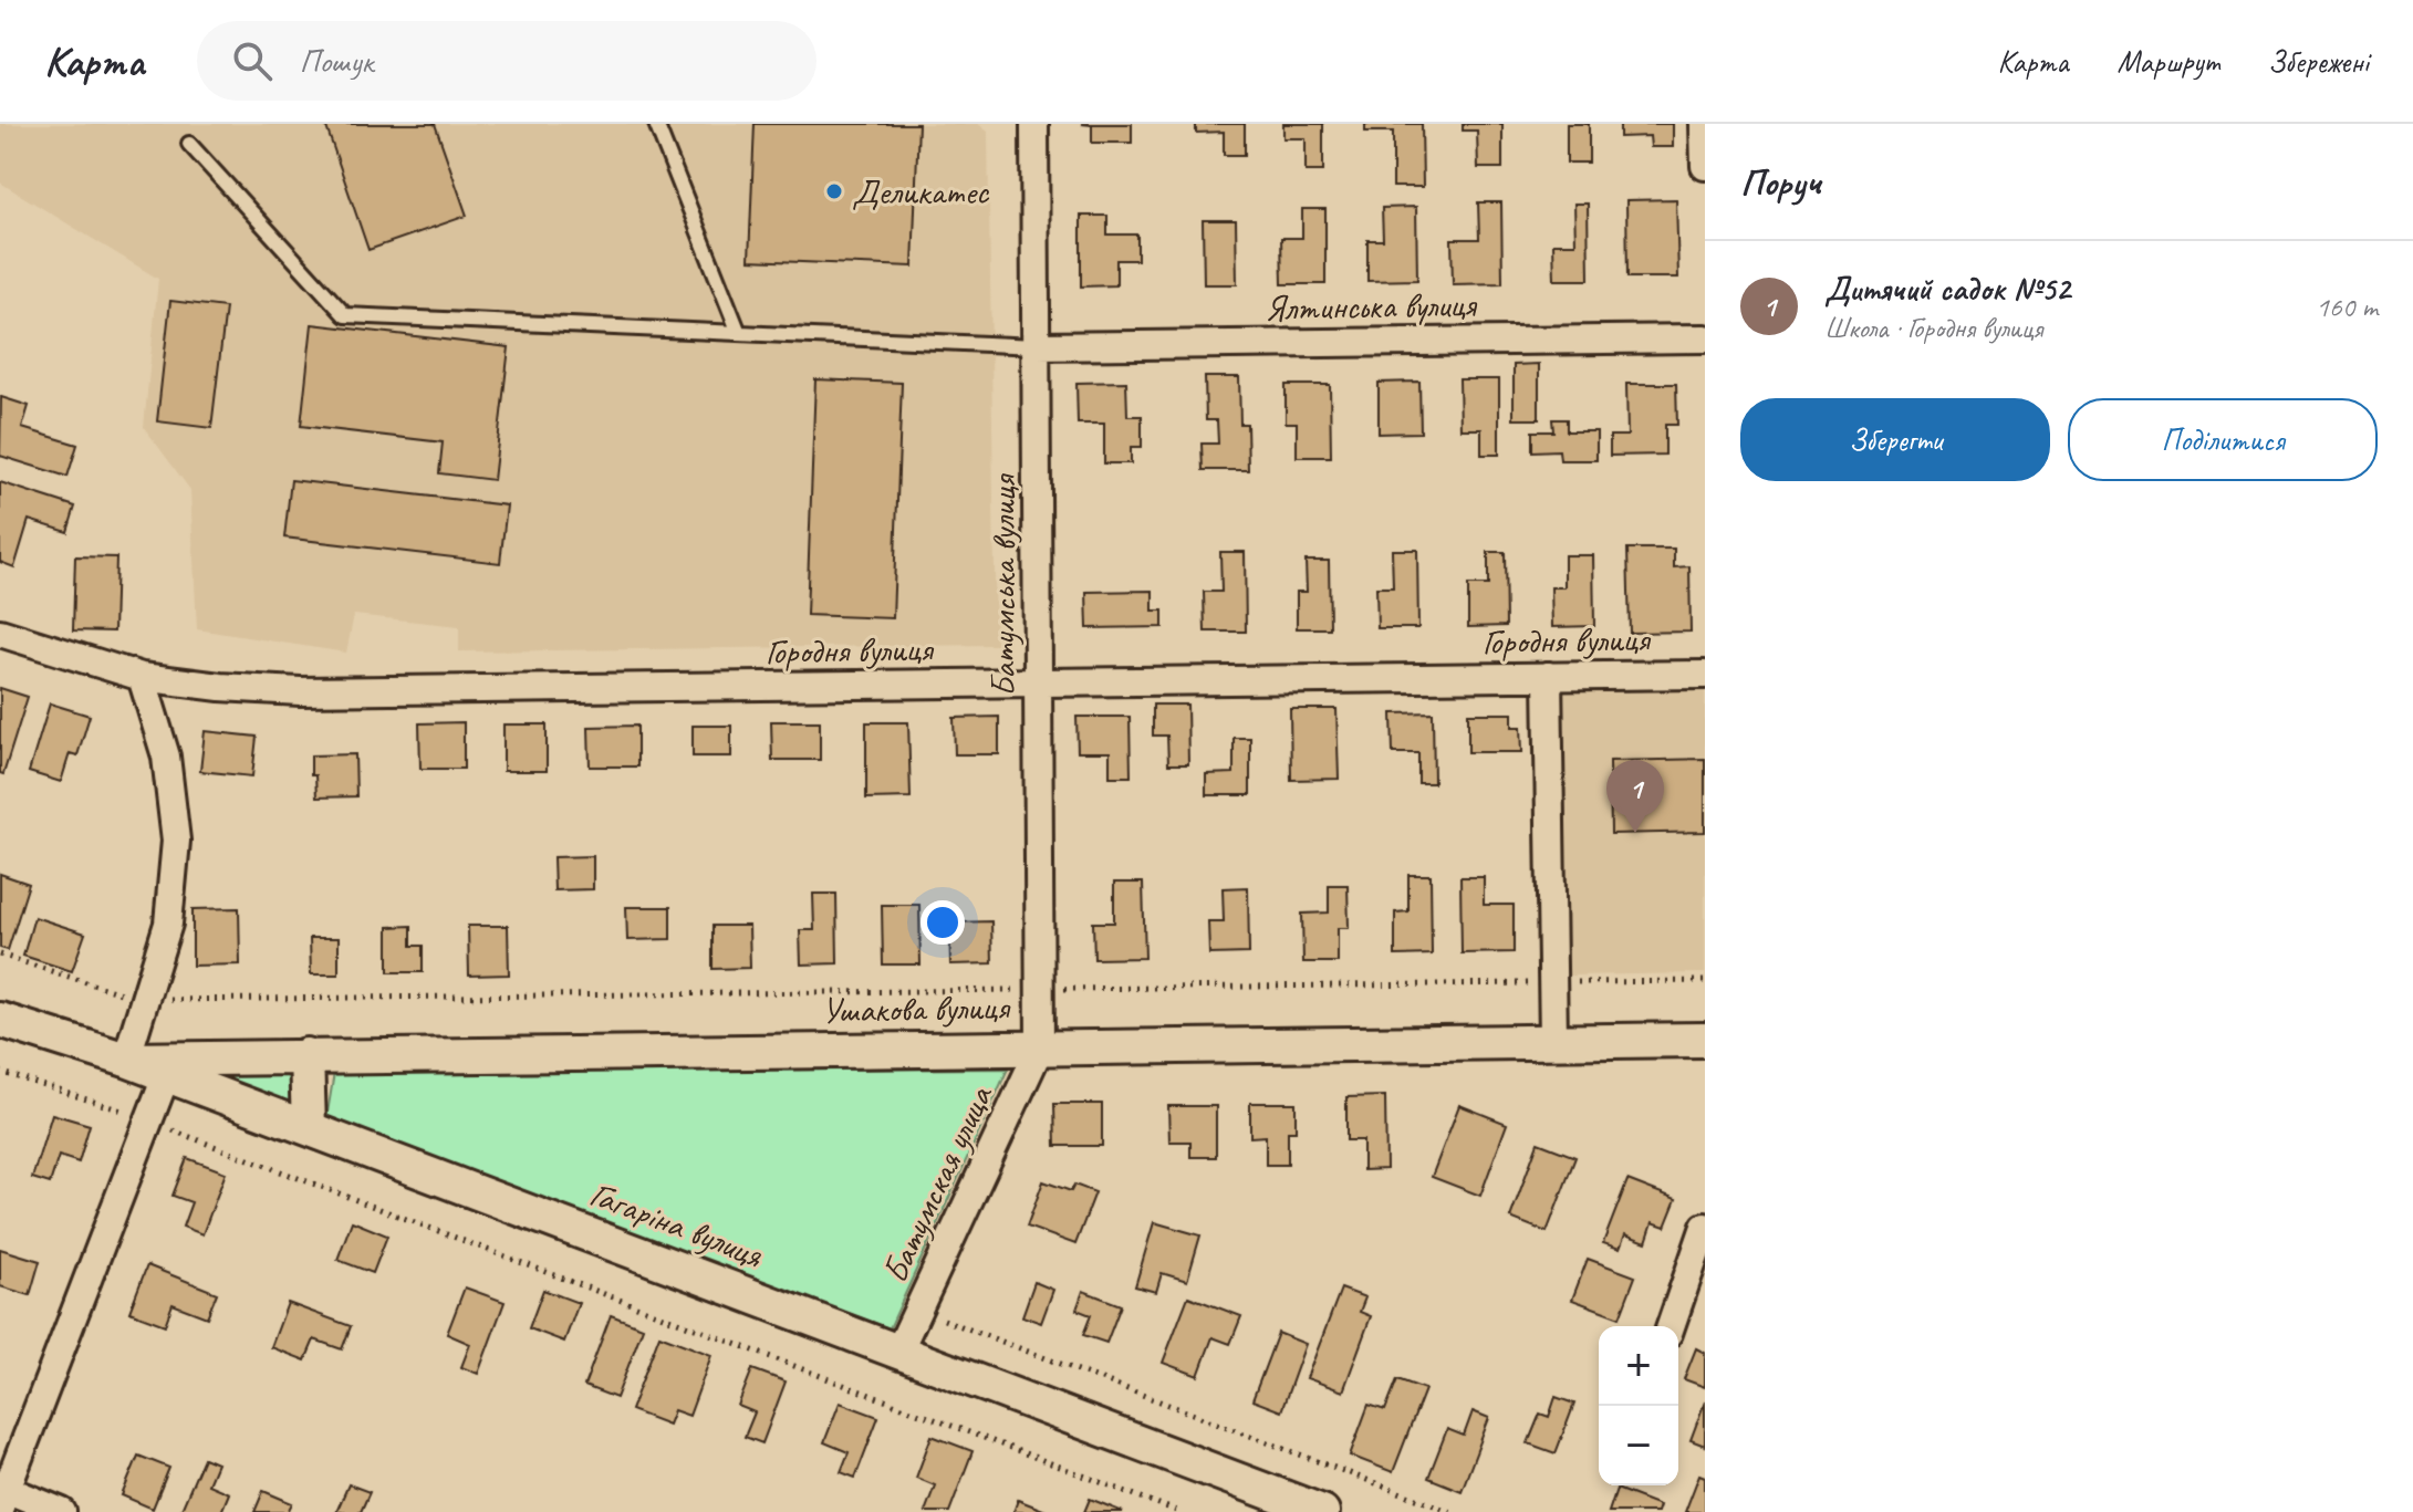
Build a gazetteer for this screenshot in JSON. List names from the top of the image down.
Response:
{
  "streets": {
    "street": [
      "Ялтинська вулиця",
      "Батумська вулиця",
      "Городня вулиця",
      "Ушакова вулиця",
      "Батумская улица",
      "Гагаріна вулиця"
    ]
  },
  "crossings": [
    ["Ялтинська вулиця", "Батумська вулиця"],
    ["Батумська вулиця", "Городня вулиця"],
    ["Батумська вулиця", "Ушакова вулиця"],
    ["Батумська вулиця", "Батумская улица"],
    ["Ушакова вулиця", "Батумская улица"],
    ["Ушакова вулиця", "Гагаріна вулиця"],
    ["Батумская улица", "Гагаріна вулиця"]
  ],
  "places": ["Деликатес"],
  "page": {
    "header": "Карта",
    "search": "Пошук",
    "nav": ["Карта", "Маршрут", "Збережені"],
    "heading": "Поруч",
    "list": [
      {
        "mark": "1",
        "name": "Дитячий садок №52",
        "note": "Школа · Городня вулиця",
        "value": "160 m"
      }
    ],
    "buttons": ["Зберегти", "Поділитися"],
    "pins": "1",
    "map_buttons": ["+", "−"]
  }
}
